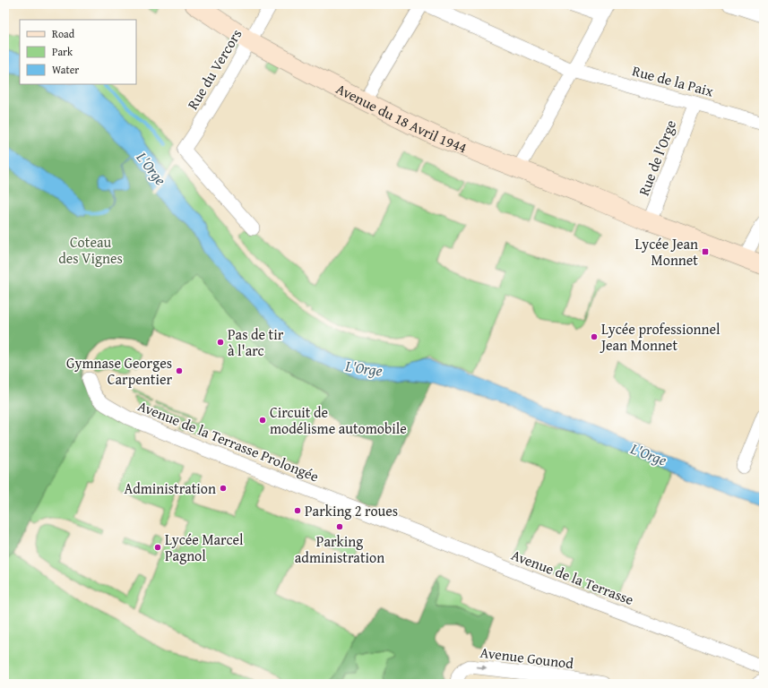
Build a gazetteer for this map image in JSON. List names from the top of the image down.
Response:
{
  "streets": {
    "street": [
      "Rue du Vercors",
      "Rue de la Paix",
      "Avenue du 18 Avril 1944",
      "Rue de l'Orge",
      "Avenue de la Terrasse Prolongée",
      "Avenue de la Terrasse",
      "Avenue Gounod"
    ]
  },
  "crossings": [
    ["Rue du Vercors", "Avenue du 18 Avril 1944"],
    ["Rue de la Paix", "Rue de l'Orge"],
    ["Avenue du 18 Avril 1944", "Rue de l'Orge"],
    ["Avenue de la Terrasse Prolongée", "Avenue de la Terrasse"]
  ],
  "one_way": ["Avenue Gounod"],
  "water": ["L'Orge"],
  "parks": ["Coteau des Vignes"],
  "places": {
    "transit": ["Lycée Jean Monnet"],
    "other": [
      "Lycée professionnel Jean Monnet",
      "Pas de tir à l'arc",
      "Gymnase Georges Carpentier",
      "Circuit de modélisme automobile",
      "Administration",
      "Parking 2 roues",
      "Parking administration",
      "Lycée Marcel Pagnol"
    ]
  },
  "legend": ["Road", "Park", "Water"]
}
